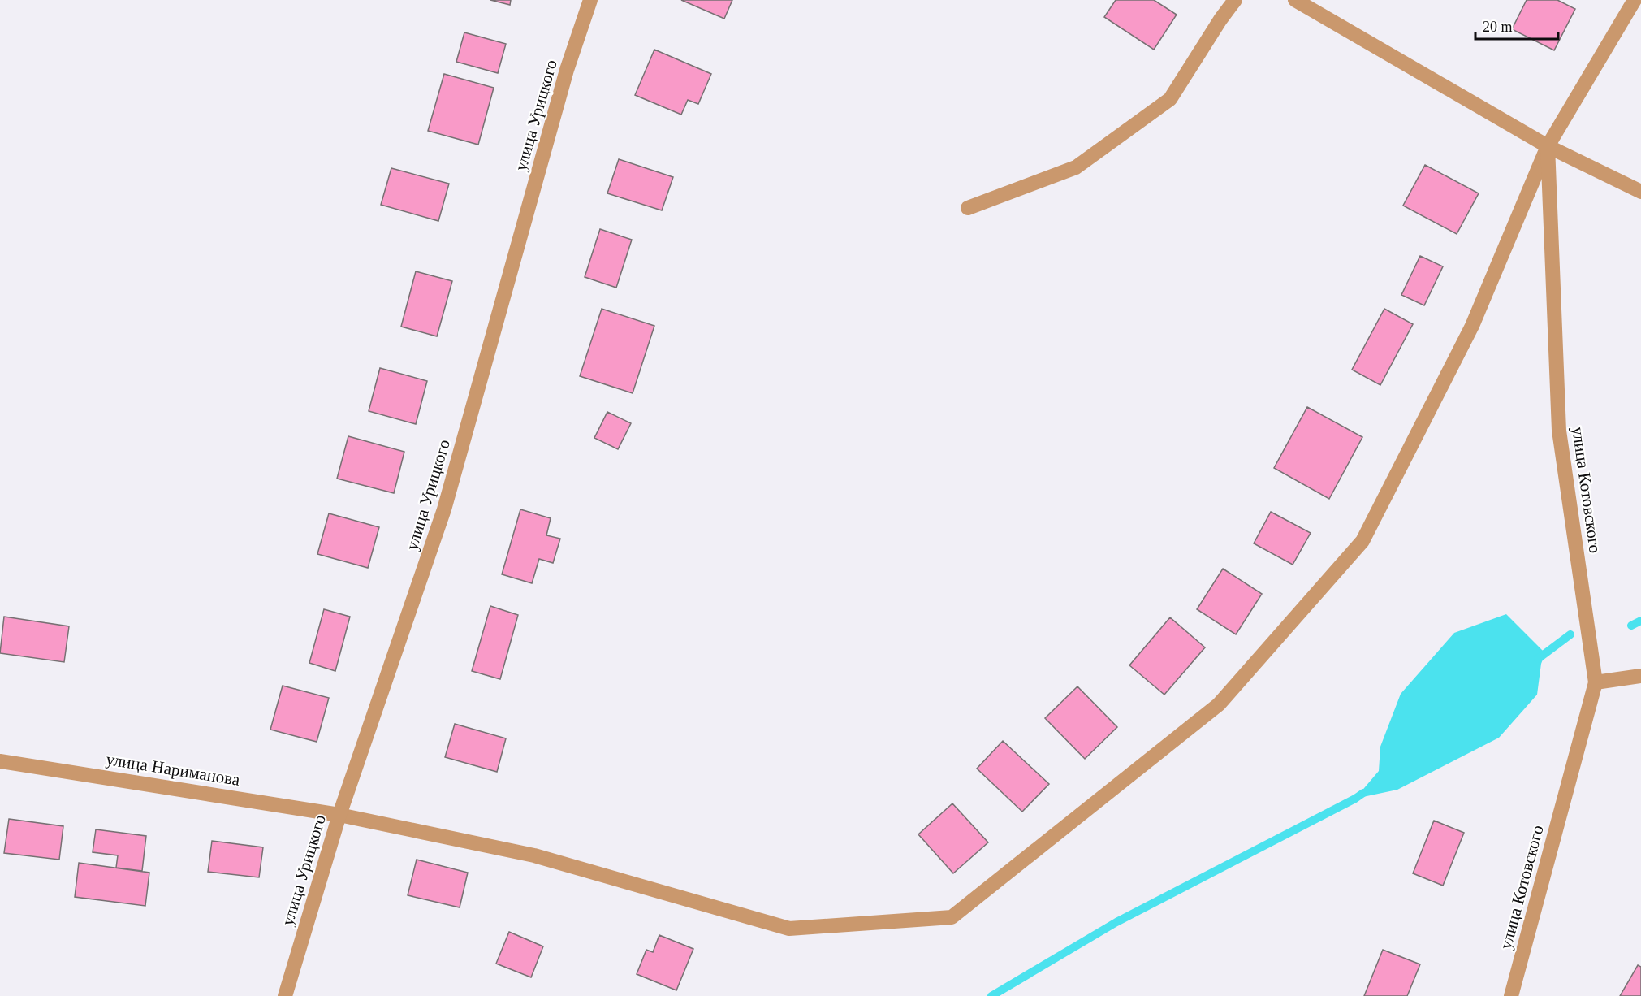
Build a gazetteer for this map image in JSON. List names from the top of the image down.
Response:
{
  "streets": {
    "street": ["улица Урицкого", "улица Котовского", "улица Нариманова"]
  },
  "crossings": [
    ["улица Урицкого", "улица Нариманова"],
    ["улица Котовского", "улица Нариманова"]
  ],
  "scale_bar": "20 m"
}
